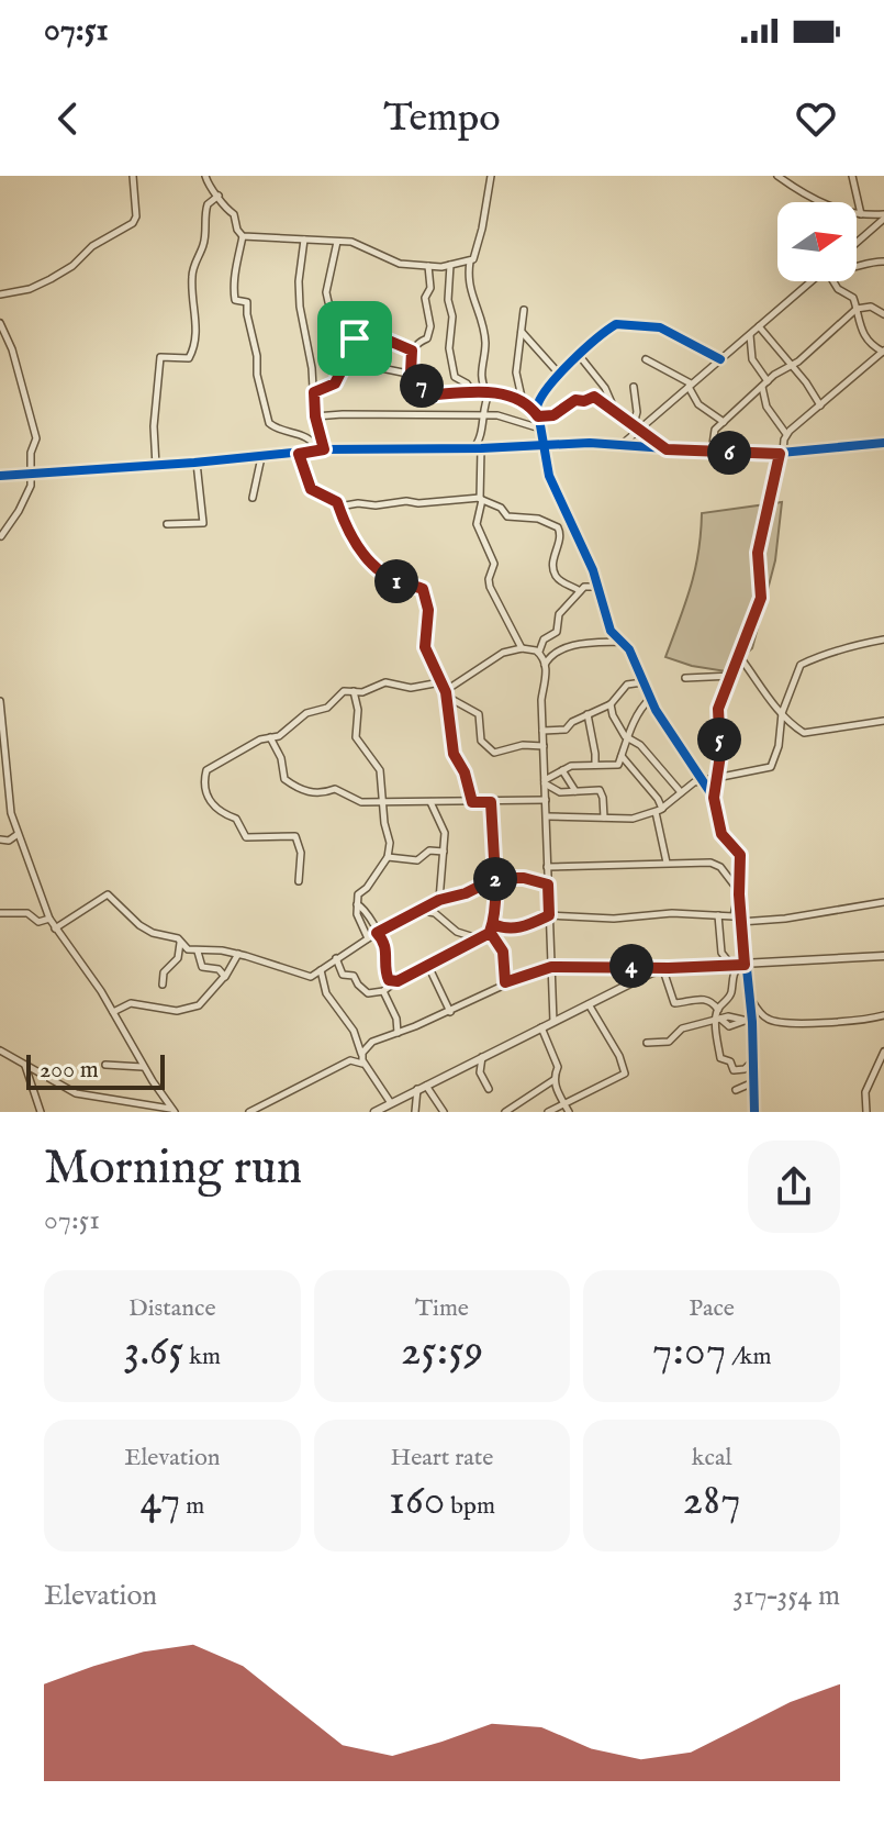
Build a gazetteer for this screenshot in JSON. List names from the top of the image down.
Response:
{
  "scale_bar": "200 m",
  "north": "right",
  "page": {
    "status": "07:51",
    "header": "Tempo",
    "pins": [
      "7",
      "6",
      "1",
      "5",
      "2",
      "4"
    ],
    "scale": "200 m",
    "heading": ["Morning run", "07:51"],
    "stats": [
      ["Distance", "3.65 km"],
      ["Time", "25:59"],
      ["Pace", "7:07 /km"],
      ["Elevation", "47 m"],
      ["Heart rate", "160 bpm"],
      ["kcal", "287"]
    ],
    "chart": ["Elevation", "317–354 m"]
  }
}
